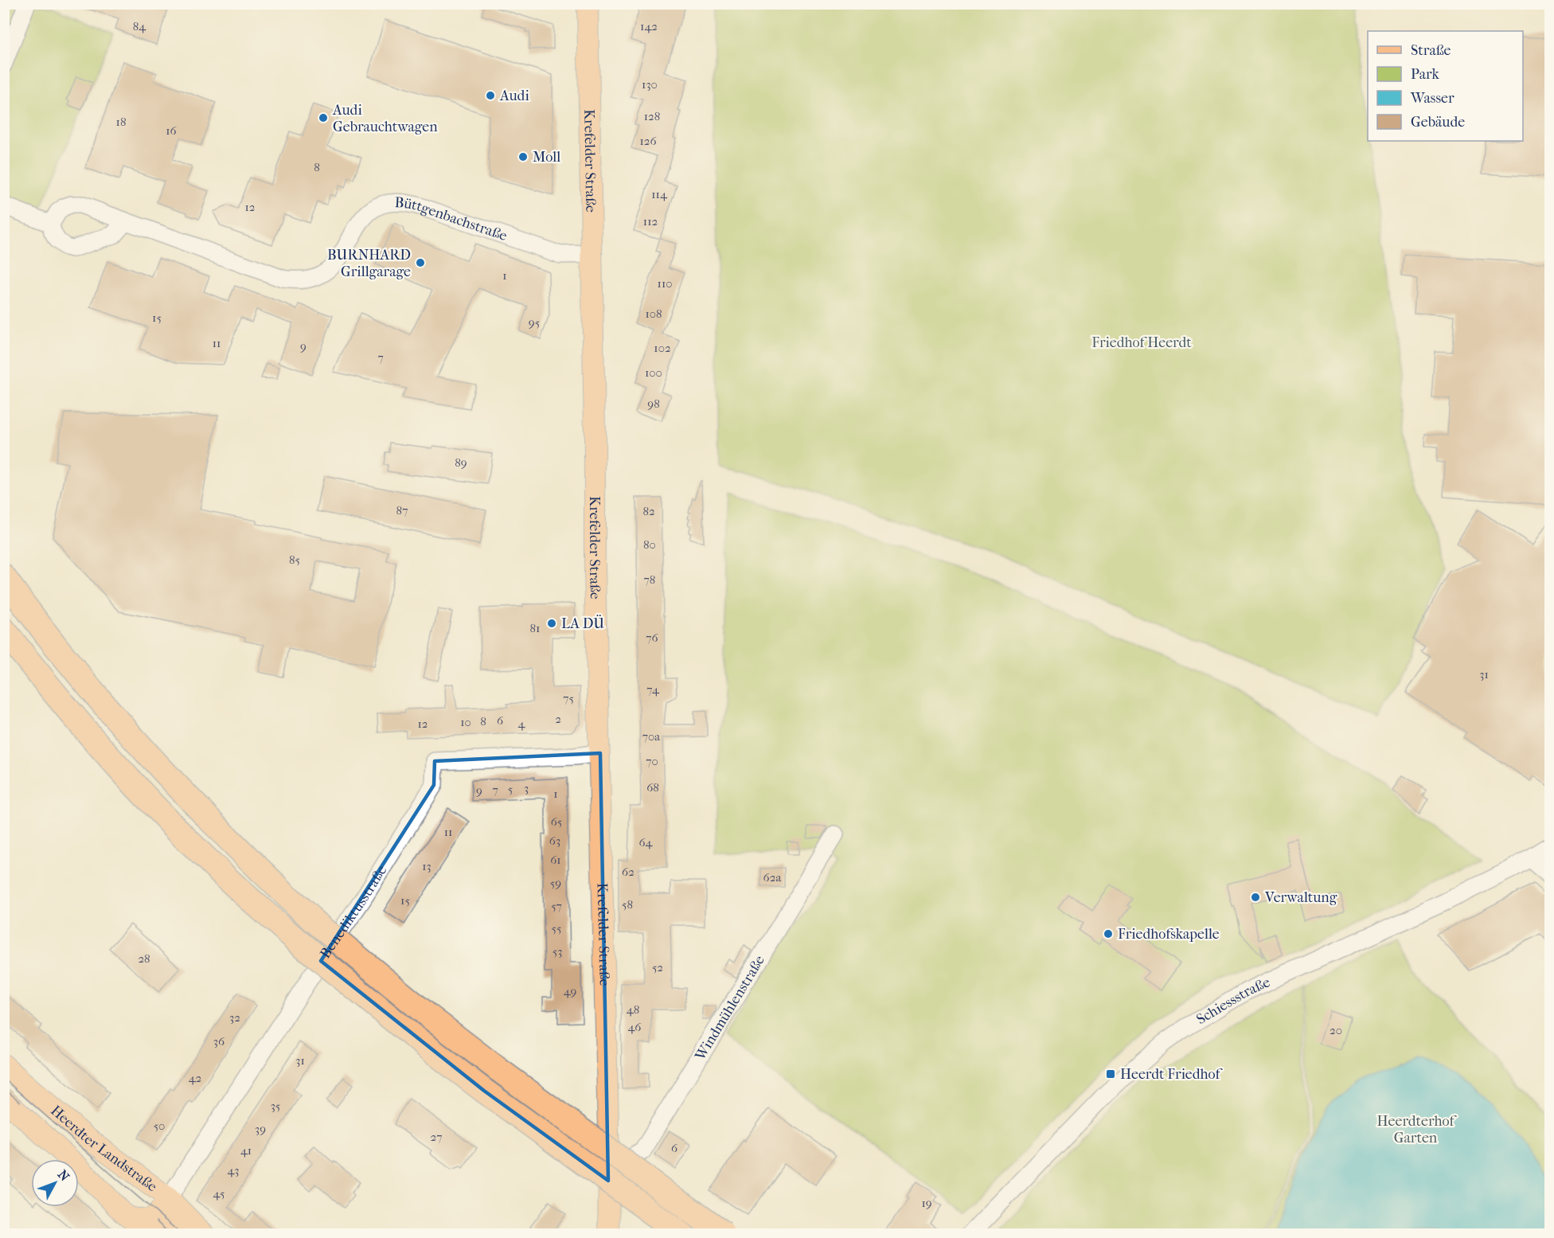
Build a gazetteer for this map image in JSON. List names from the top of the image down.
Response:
{
  "streets": {
    "main road": ["Krefelder Straße", "Heerdter Landstraße"],
    "street": [
      "Büttgenbachstraße",
      "Benediktusstraße",
      "Schiessstraße",
      "Windmühlenstraße"
    ]
  },
  "crossings": [
    ["Krefelder Straße", "Büttgenbachstraße"],
    ["Krefelder Straße", "Benediktusstraße"],
    ["Krefelder Straße", "Windmühlenstraße"],
    ["Benediktusstraße", "Heerdter Landstraße"]
  ],
  "parks": ["Friedhof Heerdt", "Heerdterhof Garten"],
  "places": {
    "other": [
      "Audi",
      "Audi Gebrauchtwagen",
      "Moll",
      "BURNHARD Grillgarage",
      "LA DÜ",
      "Verwaltung",
      "Friedhofskapelle"
    ],
    "transit": ["Heerdt Friedhof"]
  },
  "house_numbers": [
    "84",
    "142",
    "130",
    "128",
    "18",
    "16",
    "126",
    "8",
    "114",
    "12",
    "112",
    "1",
    "110",
    "108",
    "15",
    "95",
    "11",
    "9",
    "102",
    "7",
    "100",
    "98",
    "89",
    "87",
    "82",
    "80",
    "85",
    "78",
    "81",
    "76",
    "31",
    "74",
    "75",
    "2",
    "6",
    "8",
    "10",
    "12",
    "4",
    "70a",
    "70",
    "68",
    "3",
    "5",
    "7",
    "9",
    "1",
    "65",
    "11",
    "63",
    "64",
    "61",
    "13",
    "62",
    "62a",
    "59",
    "15",
    "58",
    "57",
    "55",
    "53",
    "28",
    "52",
    "49",
    "48",
    "32",
    "46",
    "20",
    "36",
    "31",
    "42",
    "35",
    "50",
    "39",
    "27",
    "6",
    "41",
    "43",
    "45",
    "19"
  ],
  "legend": [
    "Straße",
    "Park",
    "Wasser",
    "Gebäude"
  ],
  "north": "top right"
}
